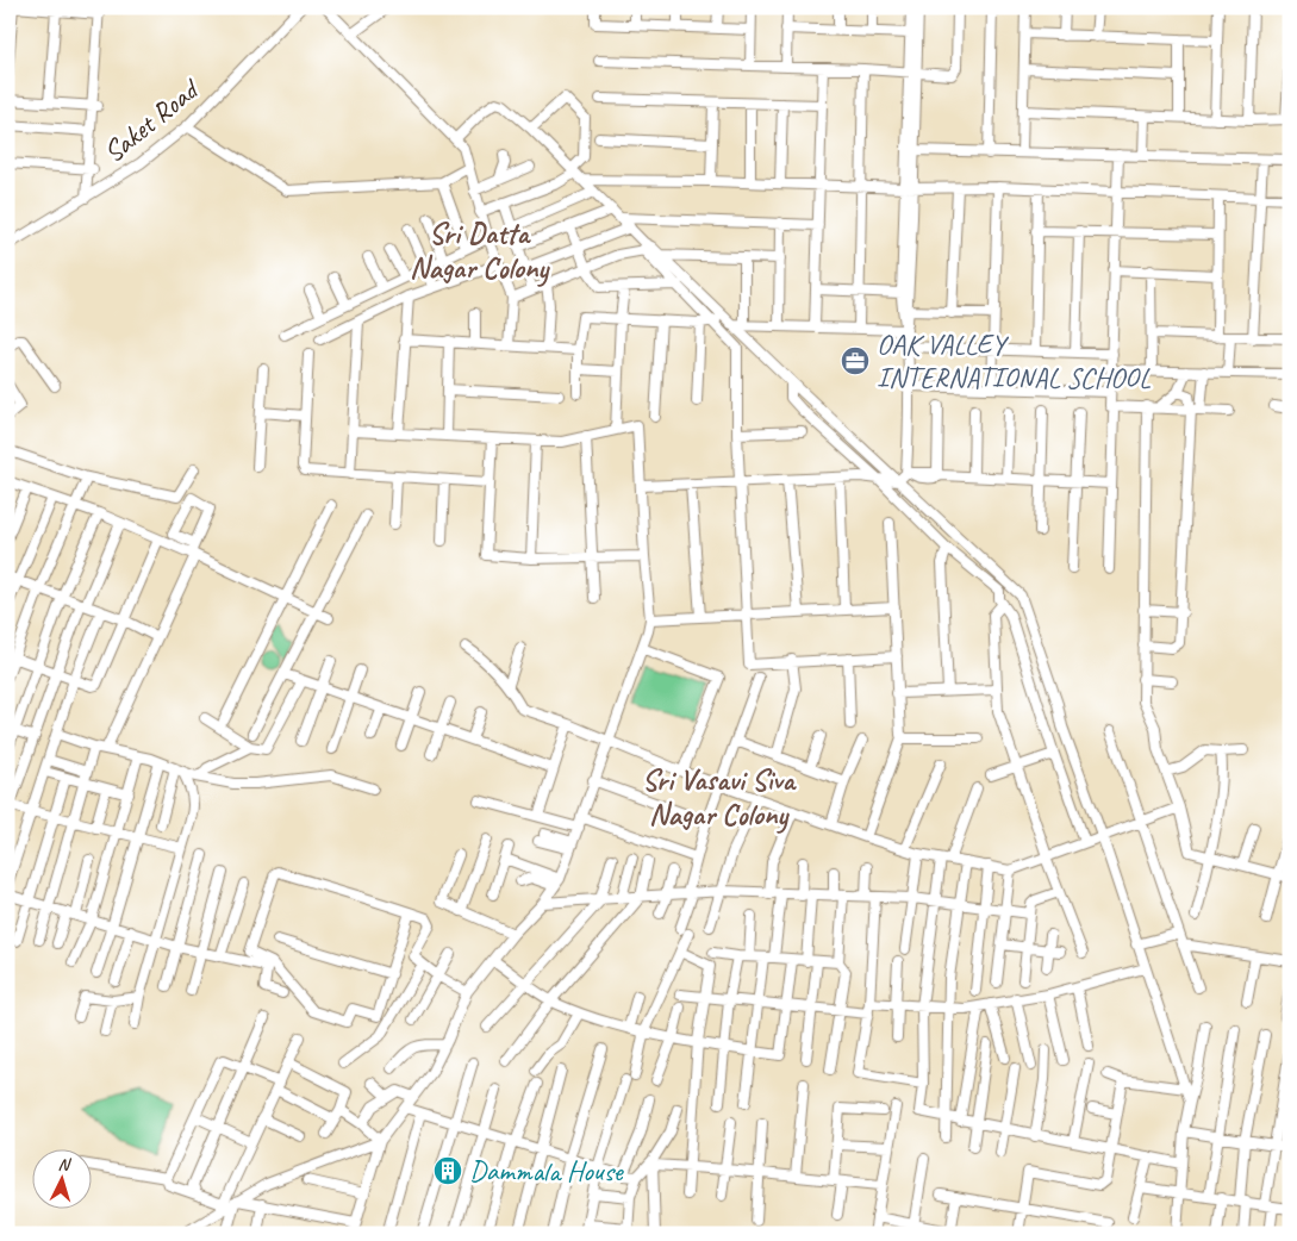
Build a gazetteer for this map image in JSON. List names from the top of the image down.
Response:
{
  "streets": {
    "street": ["Saket Road"]
  },
  "districts": ["Sri Datta Nagar Colony", "Sri Vasavi Siva Nagar Colony"],
  "places": {
    "office": ["OAK VALLEY INTERNATIONAL SCHOOL"],
    "building": ["Dammala House"]
  },
  "north": "top"
}
